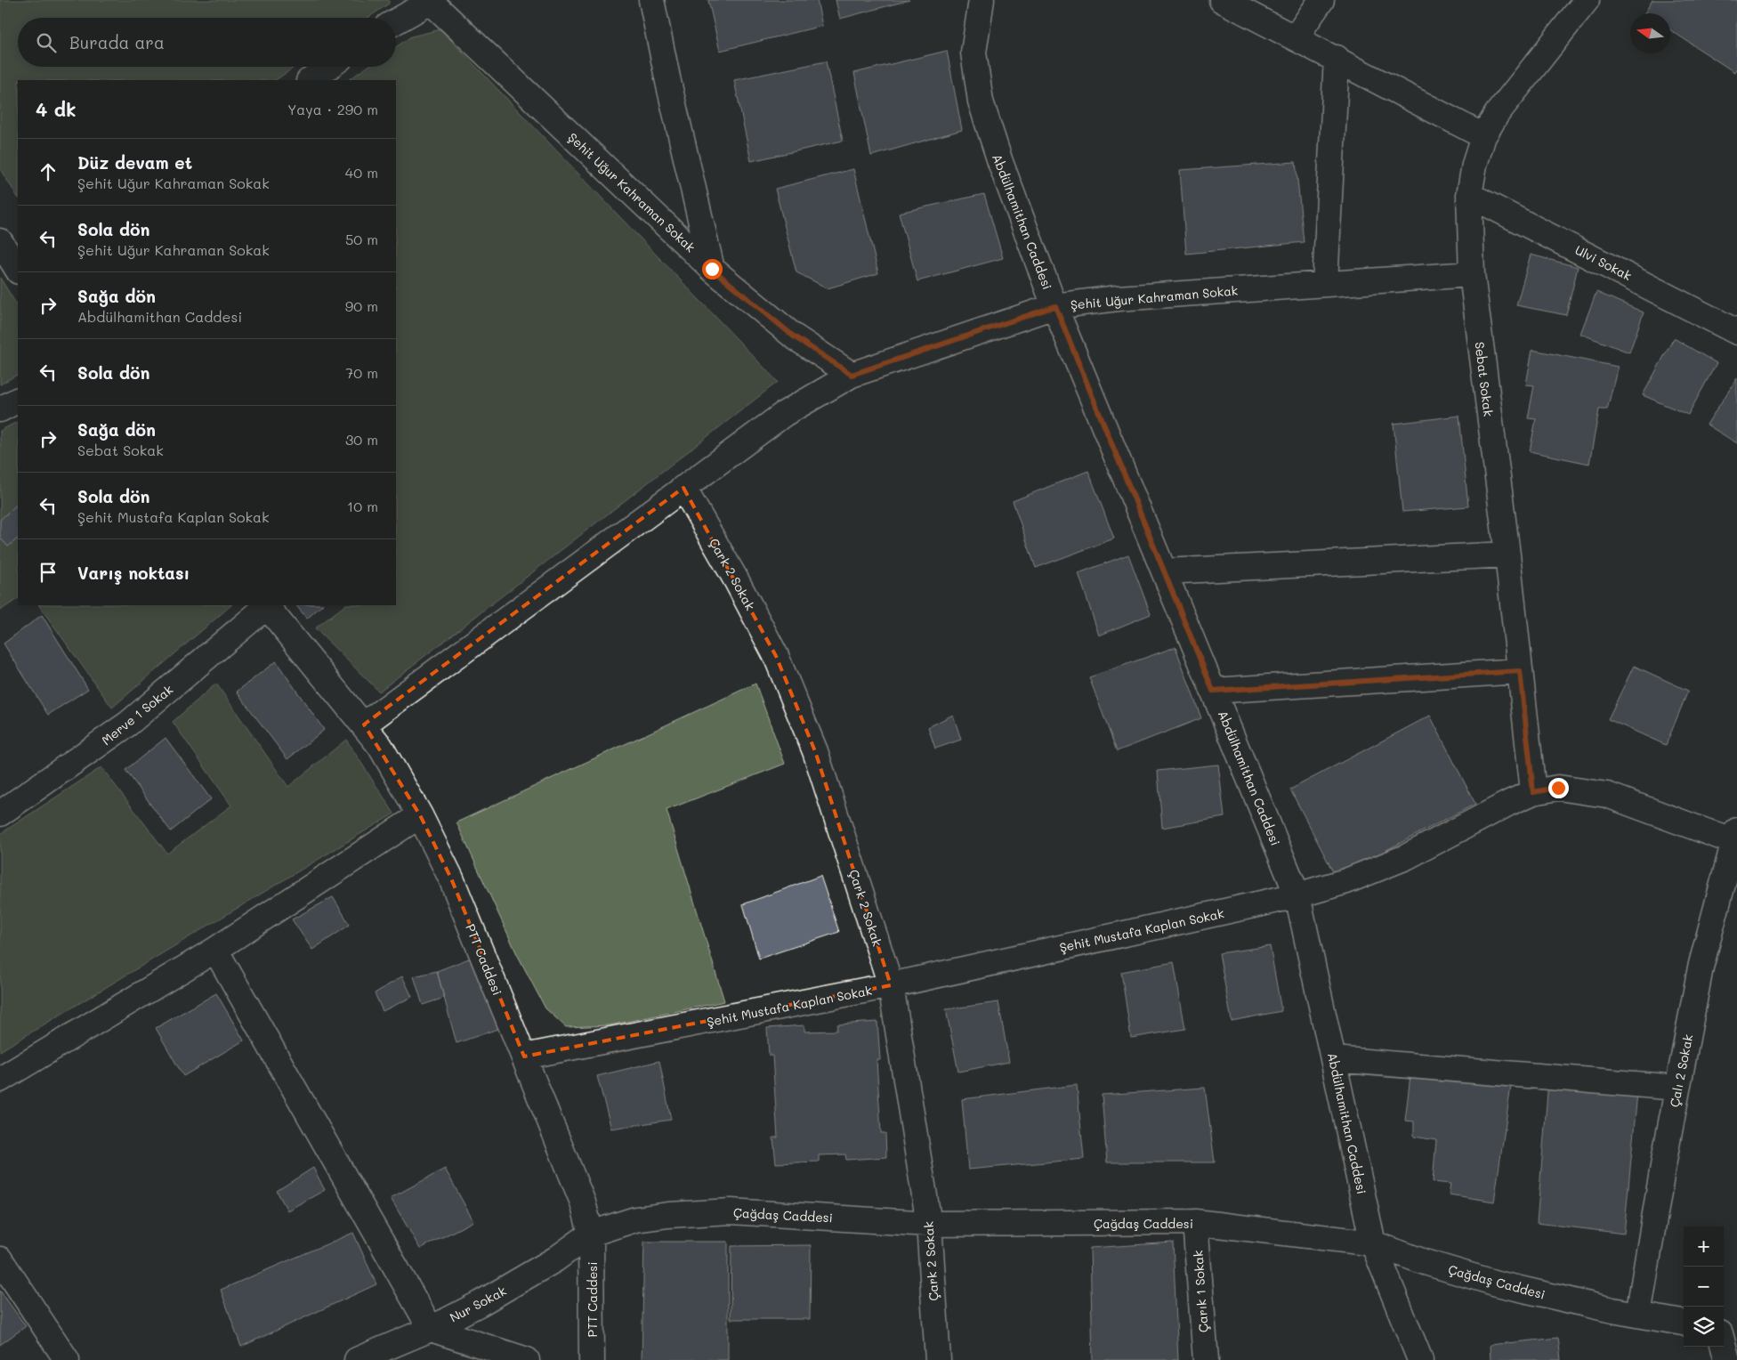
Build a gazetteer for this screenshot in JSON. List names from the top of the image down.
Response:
{
  "streets": {
    "street": [
      "Şehit Uğur Kahraman Sokak",
      "Abdülhamithan Caddesi",
      "Ulvi Sokak",
      "Sebat Sokak",
      "Çark 2 Sokak",
      "Merve 1 Sokak",
      "Şehit Mustafa Kaplan Sokak",
      "PTT Caddesi",
      "Çalı 2 Sokak",
      "Çağdaş Caddesi",
      "Çarık 1 Sokak",
      "Nur Sokak"
    ]
  },
  "crossings": [
    ["Şehit Uğur Kahraman Sokak", "Abdülhamithan Caddesi"],
    ["Şehit Uğur Kahraman Sokak", "Sebat Sokak"],
    ["Abdülhamithan Caddesi", "Şehit Mustafa Kaplan Sokak"],
    ["Abdülhamithan Caddesi", "Çağdaş Caddesi"],
    ["Ulvi Sokak", "Sebat Sokak"],
    ["Sebat Sokak", "Şehit Mustafa Kaplan Sokak"],
    ["Çark 2 Sokak", "Şehit Mustafa Kaplan Sokak"],
    ["Çark 2 Sokak", "Çağdaş Caddesi"],
    ["Merve 1 Sokak", "PTT Caddesi"],
    ["Şehit Mustafa Kaplan Sokak", "PTT Caddesi"],
    ["Şehit Mustafa Kaplan Sokak", "Çalı 2 Sokak"],
    ["PTT Caddesi", "Çağdaş Caddesi"],
    ["PTT Caddesi", "Nur Sokak"],
    ["Çalı 2 Sokak", "Çağdaş Caddesi"],
    ["Çağdaş Caddesi", "Çarık 1 Sokak"],
    ["Çağdaş Caddesi", "Nur Sokak"]
  ],
  "north": "left",
  "page": {
    "search": "Burada ara",
    "heading": ["4 dk", "Yaya · 290 m"],
    "list": [
      ["Düz devam et", "Şehit Uğur Kahraman Sokak", "40 m"],
      ["Sola dön", "Şehit Uğur Kahraman Sokak", "50 m"],
      ["Sağa dön", "Abdülhamithan Caddesi", "90 m"],
      ["Sola dön", "70 m"],
      ["Sağa dön", "Sebat Sokak", "30 m"],
      ["Sola dön", "Şehit Mustafa Kaplan Sokak", "10 m"],
      "Varış noktası"
    ],
    "map_buttons": ["+", "−"]
  }
}
